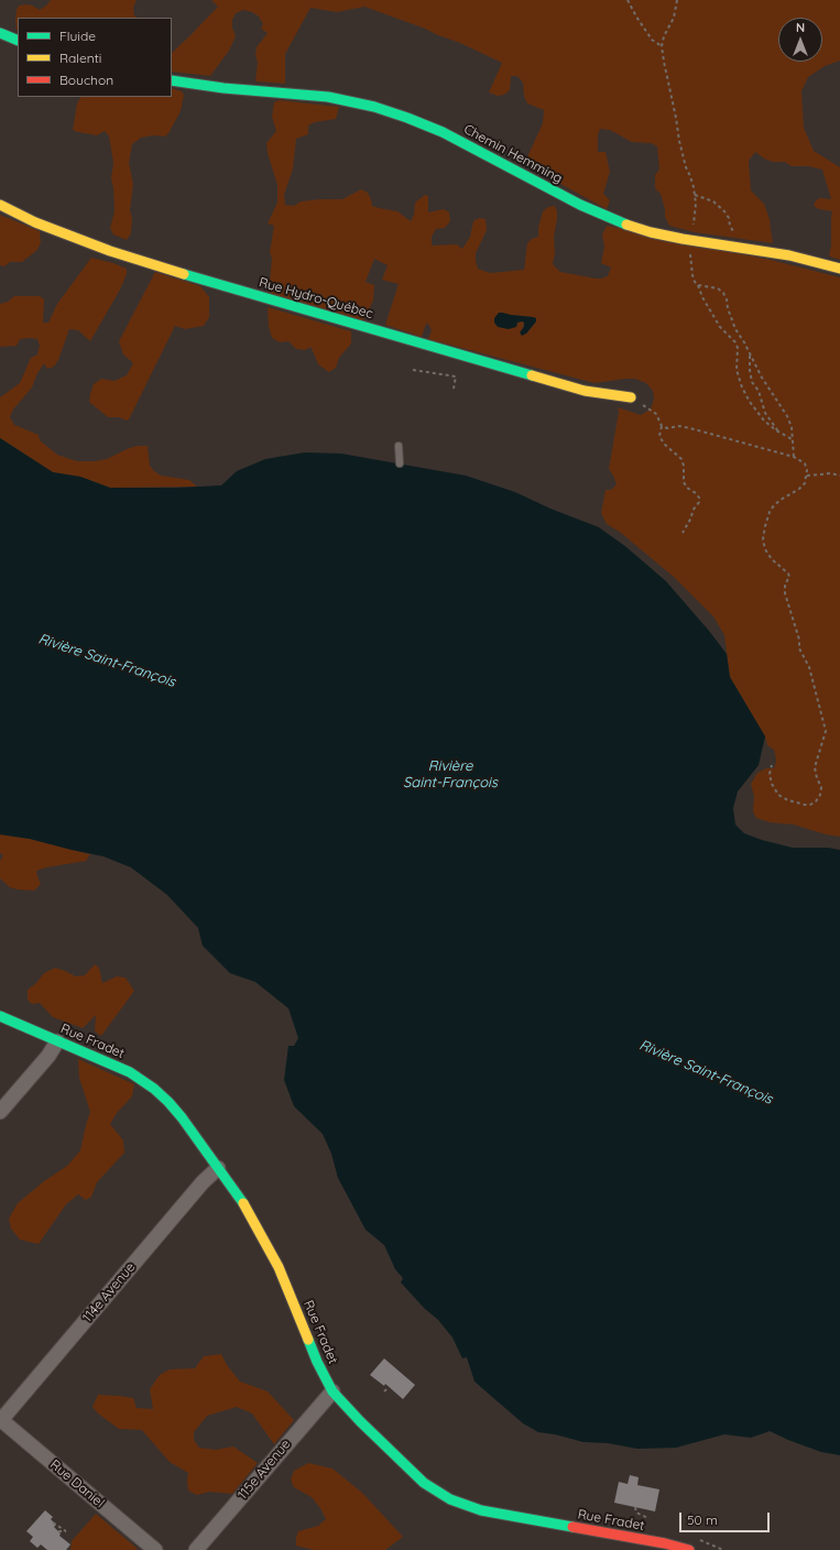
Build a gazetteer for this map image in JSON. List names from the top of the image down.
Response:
{
  "streets": {
    "street": [
      "Chemin Hemming",
      "Rue Hydro-Québec",
      "Rue Fradet",
      "114e Avenue",
      "115e Avenue",
      "Rue Daniel"
    ]
  },
  "crossings": [
    ["Rue Fradet", "114e Avenue"],
    ["Rue Fradet", "115e Avenue"],
    ["114e Avenue", "Rue Daniel"]
  ],
  "water": ["Rivière Saint-François"],
  "legend": ["Fluide", "Ralenti", "Bouchon"],
  "scale_bar": "50 m",
  "north": "top"
}
